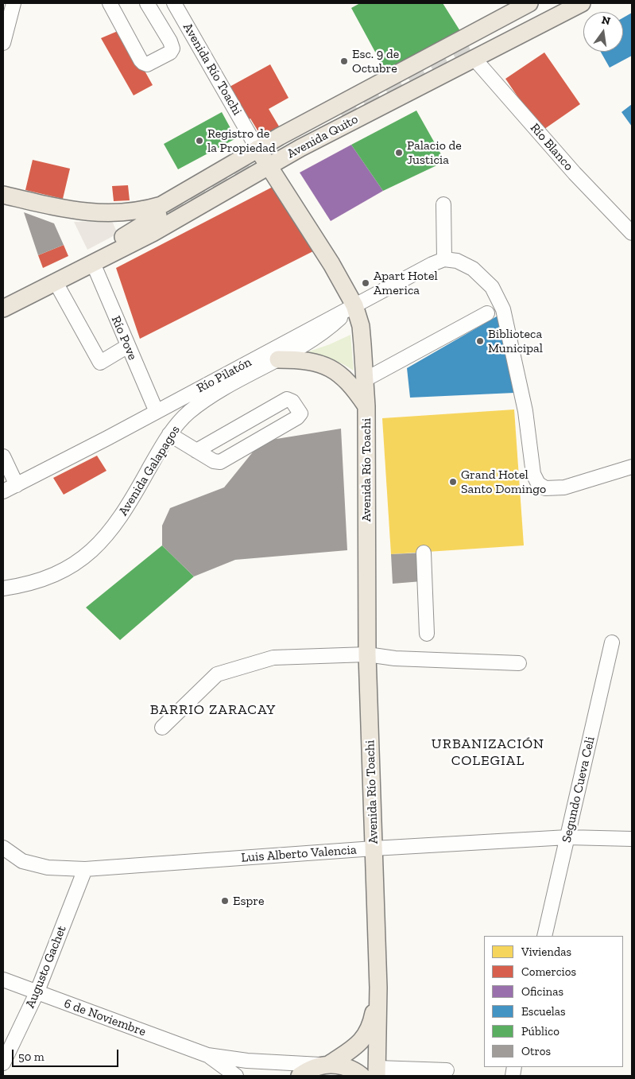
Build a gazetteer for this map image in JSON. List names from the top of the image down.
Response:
{
  "streets": {
    "main road": ["Avenida Río Toachi", "Avenida Quito"],
    "street": [
      "Río Blanco",
      "Río Pove",
      "Río Pilatón",
      "Avenida Galapagos",
      "Segundo Cueva Celi",
      "Luis Alberto Valencia",
      "Augusto Gachet",
      "6 de Noviembre"
    ]
  },
  "crossings": [
    ["Avenida Río Toachi", "Avenida Quito"],
    ["Avenida Río Toachi", "Río Pilatón"],
    ["Avenida Río Toachi", "Avenida Galapagos"],
    ["Avenida Río Toachi", "Luis Alberto Valencia"],
    ["Avenida Río Toachi", "6 de Noviembre"],
    ["Avenida Quito", "Río Blanco"],
    ["Avenida Quito", "Río Pove"],
    ["Río Pove", "Río Pilatón"],
    ["Río Pilatón", "Avenida Galapagos"],
    ["Segundo Cueva Celi", "Luis Alberto Valencia"],
    ["Luis Alberto Valencia", "Augusto Gachet"],
    ["Augusto Gachet", "6 de Noviembre"]
  ],
  "districts": ["BARRIO ZARACAY", "URBANIZACIÓN COLEGIAL"],
  "places": [
    "Esc. 9 de Octubre",
    "Registro de la Propiedad",
    "Palacio de Justicia",
    "Apart Hotel America",
    "Biblioteca Municipal",
    "Grand Hotel Santo Domingo",
    "Espre"
  ],
  "legend": [
    "Viviendas",
    "Comercios",
    "Oficinas",
    "Escuelas",
    "Público",
    "Otros"
  ],
  "scale_bar": "50 m",
  "north": "top"
}
